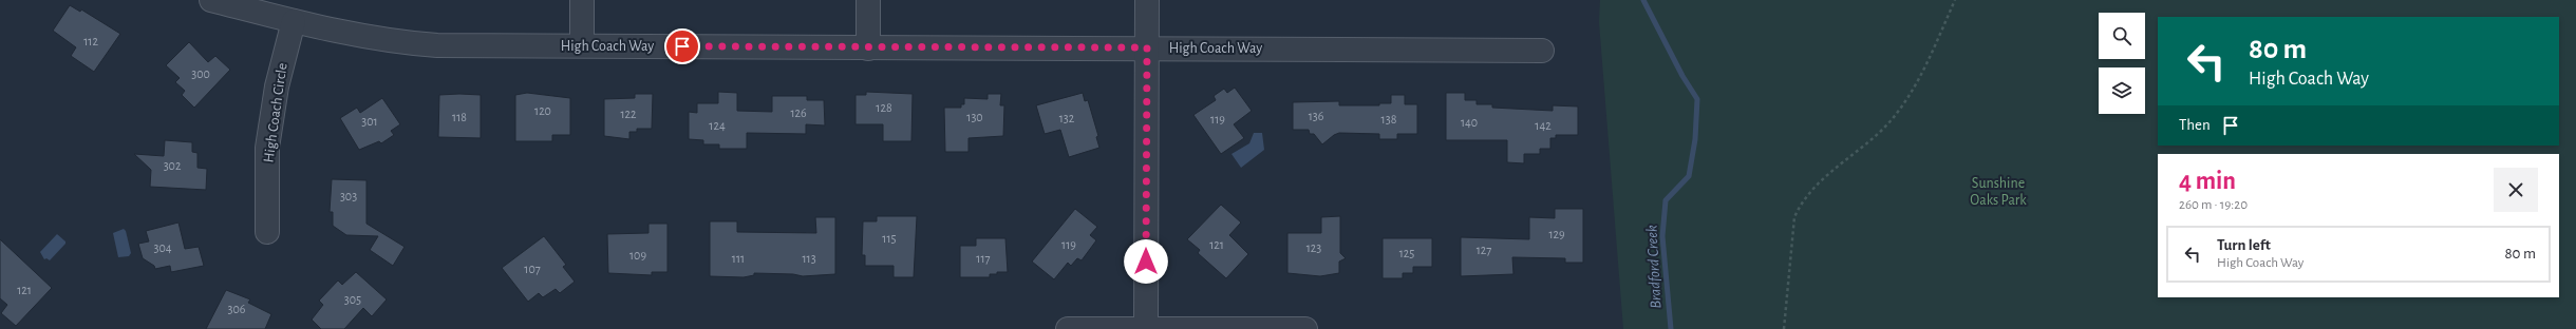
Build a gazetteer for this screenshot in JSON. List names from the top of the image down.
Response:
{
  "streets": {
    "street": ["High Coach Way", "High Coach Circle"]
  },
  "crossings": [
    ["High Coach Way", "High Coach Circle"]
  ],
  "water": ["Bradford Creek"],
  "parks": ["Sunshine Oaks Park"],
  "house_numbers": [
    "112",
    "300",
    "128",
    "120",
    "126",
    "122",
    "136",
    "118",
    "130",
    "132",
    "119",
    "138",
    "301",
    "140",
    "124",
    "142",
    "302",
    "303",
    "129",
    "115",
    "119",
    "121",
    "304",
    "123",
    "127",
    "125",
    "109",
    "111",
    "113",
    "117",
    "107",
    "121",
    "305",
    "306"
  ],
  "page": {
    "turn": ["80 m", "High Coach Way"],
    "then": "Then",
    "heading": ["4 min", "260 m · 19:20"],
    "list": [
      {
        "name": "Turn left",
        "note": "High Coach Way",
        "value": "80 m"
      }
    ]
  }
}
